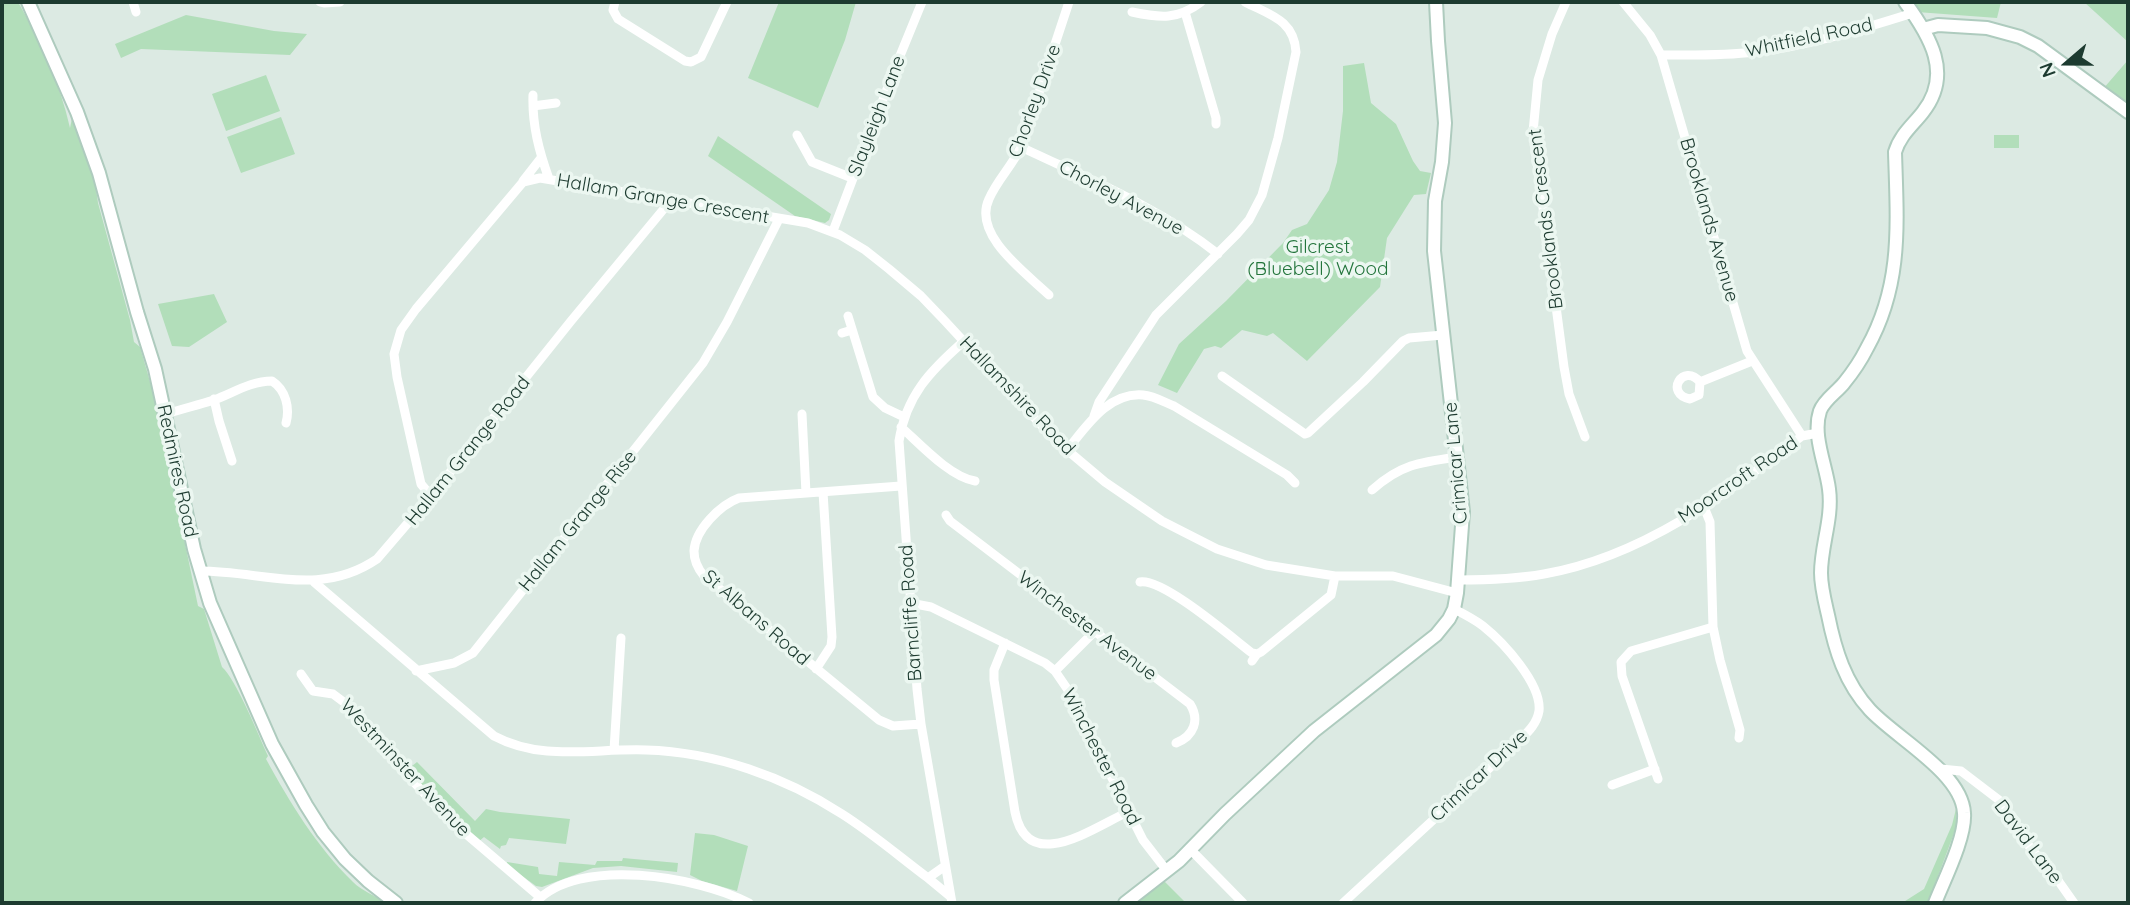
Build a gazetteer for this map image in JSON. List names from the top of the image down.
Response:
{
  "streets": {
    "street": [
      "Whitfield Road",
      "Chorley Drive",
      "Slayleigh Lane",
      "Chorley Avenue",
      "Hallam Grange Crescent",
      "Brooklands Crescent",
      "Brooklands Avenue",
      "Hallamshire Road",
      "Hallam Grange Road",
      "Crimicar Lane",
      "Redmires Road",
      "Moorcroft Road",
      "Hallam Grange Rise",
      "Barncliffe Road",
      "St Albans Road",
      "Winchester Avenue",
      "Winchester Road",
      "Westminster Avenue",
      "Crimicar Drive",
      "David Lane"
    ]
  },
  "crossings": [
    ["Whitfield Road", "Brooklands Avenue"],
    ["Chorley Drive", "Chorley Avenue"],
    ["Slayleigh Lane", "Hallam Grange Crescent"],
    ["Slayleigh Lane", "Hallamshire Road"],
    ["Hallam Grange Crescent", "Hallamshire Road"],
    ["Hallam Grange Crescent", "Hallam Grange Road"],
    ["Hallam Grange Crescent", "Hallam Grange Rise"],
    ["Brooklands Avenue", "Moorcroft Road"],
    ["Hallamshire Road", "Crimicar Lane"],
    ["Hallamshire Road", "Moorcroft Road"],
    ["Hallamshire Road", "Barncliffe Road"],
    ["Hallam Grange Road", "Redmires Road"],
    ["Crimicar Lane", "Moorcroft Road"],
    ["Crimicar Lane", "Winchester Road"],
    ["Crimicar Lane", "Crimicar Drive"],
    ["Barncliffe Road", "St Albans Road"],
    ["Barncliffe Road", "Winchester Road"]
  ],
  "parks": ["Gilcrest (Bluebell) Wood"],
  "north": "left"
}
